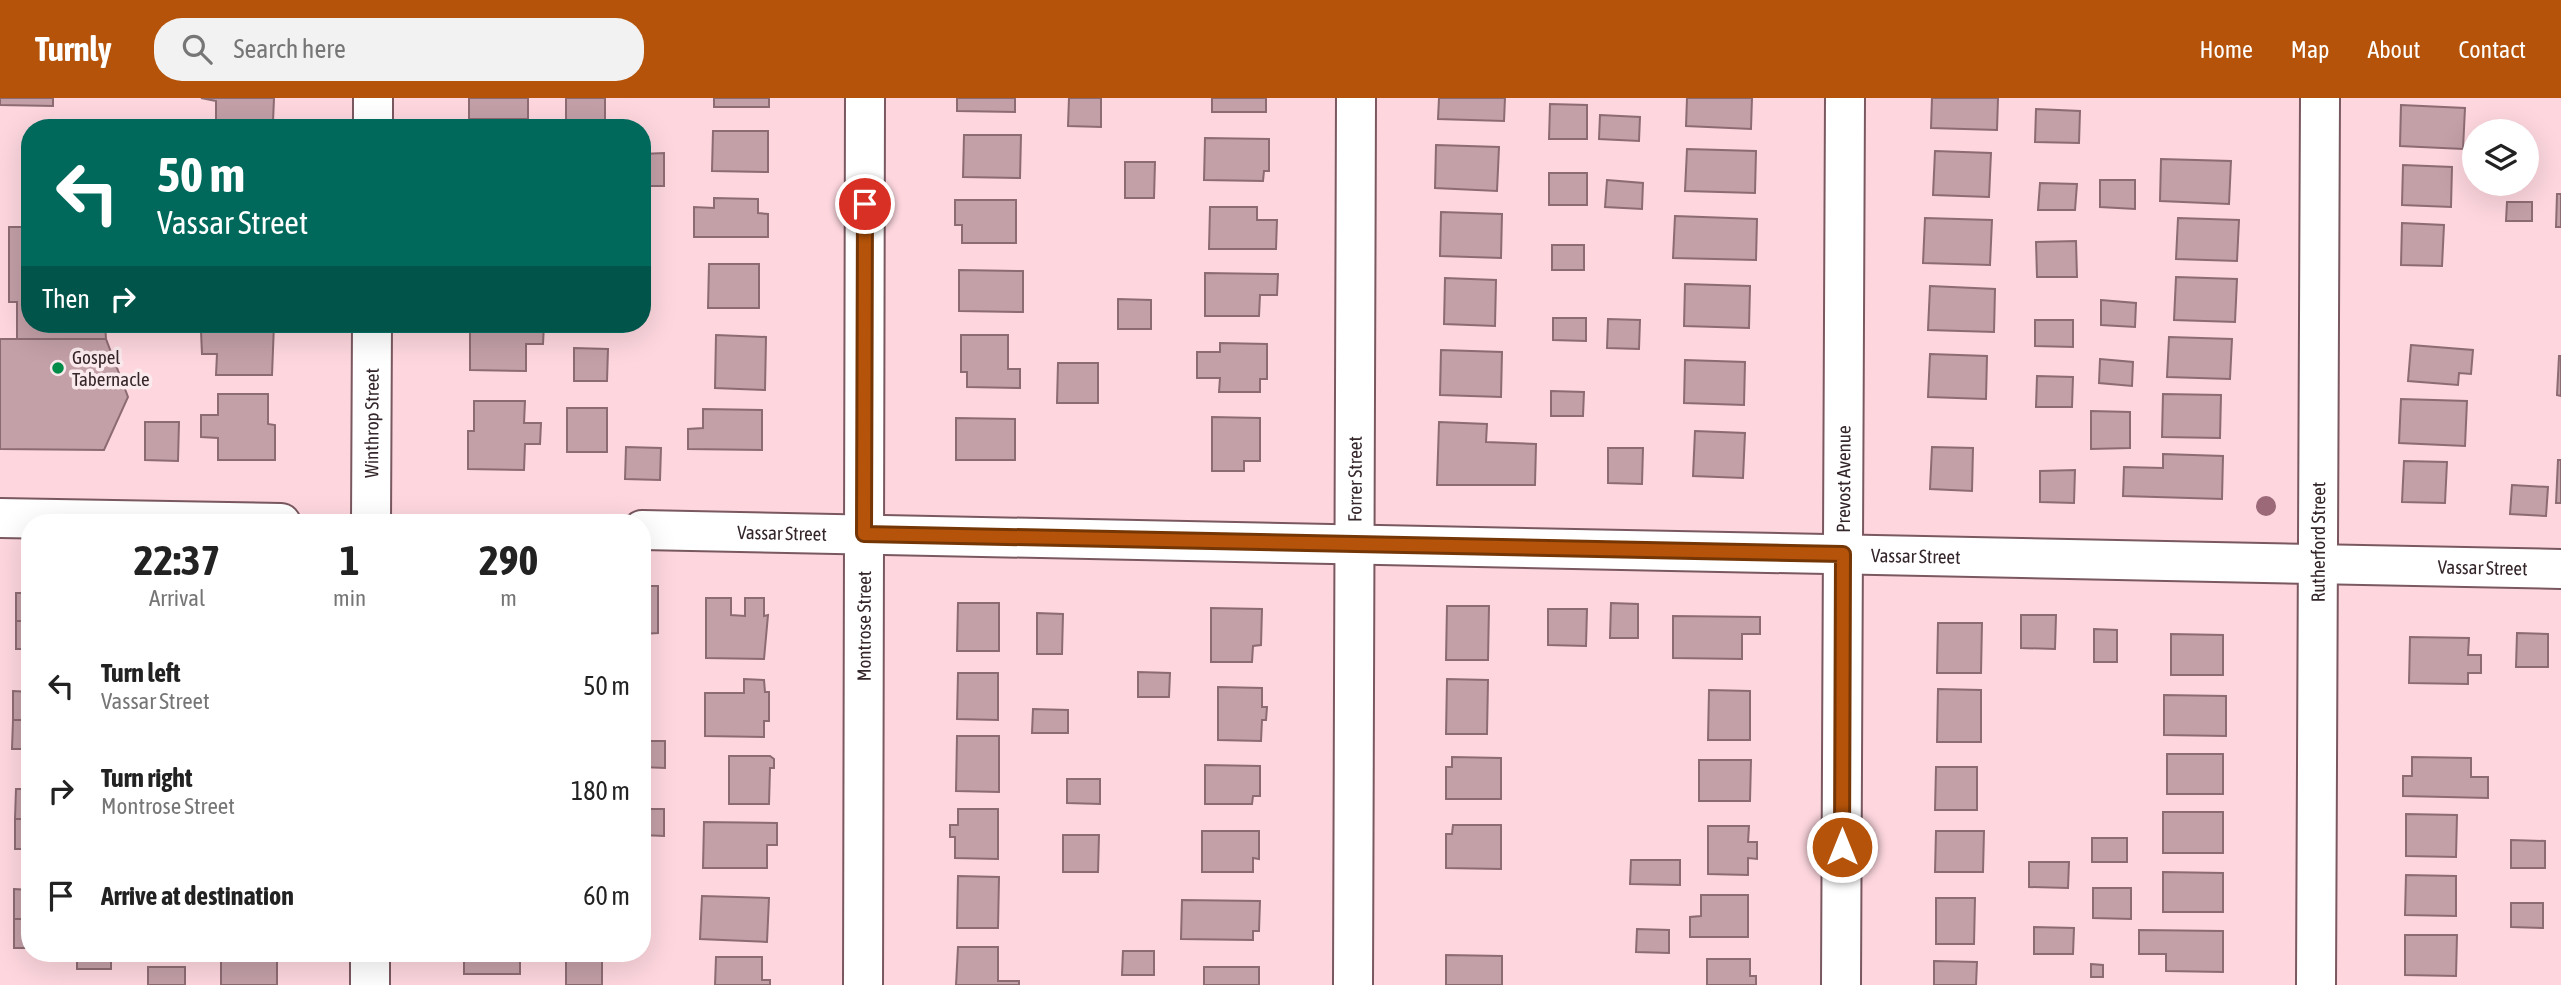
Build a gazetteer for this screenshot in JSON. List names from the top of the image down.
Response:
{
  "streets": {
    "street": [
      "Winthrop Street",
      "Forrer Street",
      "Prevost Avenue",
      "Vassar Street",
      "Rutherford Street",
      "Montrose Street"
    ]
  },
  "crossings": [
    ["Forrer Street", "Vassar Street"],
    ["Prevost Avenue", "Vassar Street"],
    ["Vassar Street", "Rutherford Street"],
    ["Vassar Street", "Montrose Street"]
  ],
  "places": ["Gospel Tabernacle"],
  "page": {
    "header": "Turnly",
    "search": "Search here",
    "nav": [
      "Home",
      "Map",
      "About",
      "Contact"
    ],
    "turn": ["50 m", "Vassar Street"],
    "then": "Then",
    "eta": [
      "22:37",
      "Arrival",
      "1",
      "min",
      "290",
      "m"
    ],
    "list": [
      {
        "name": "Turn left",
        "note": "Vassar Street",
        "value": "50 m"
      },
      {
        "name": "Turn right",
        "note": "Montrose Street",
        "value": "180 m"
      },
      {
        "name": "Arrive at destination",
        "value": "60 m"
      }
    ]
  }
}
